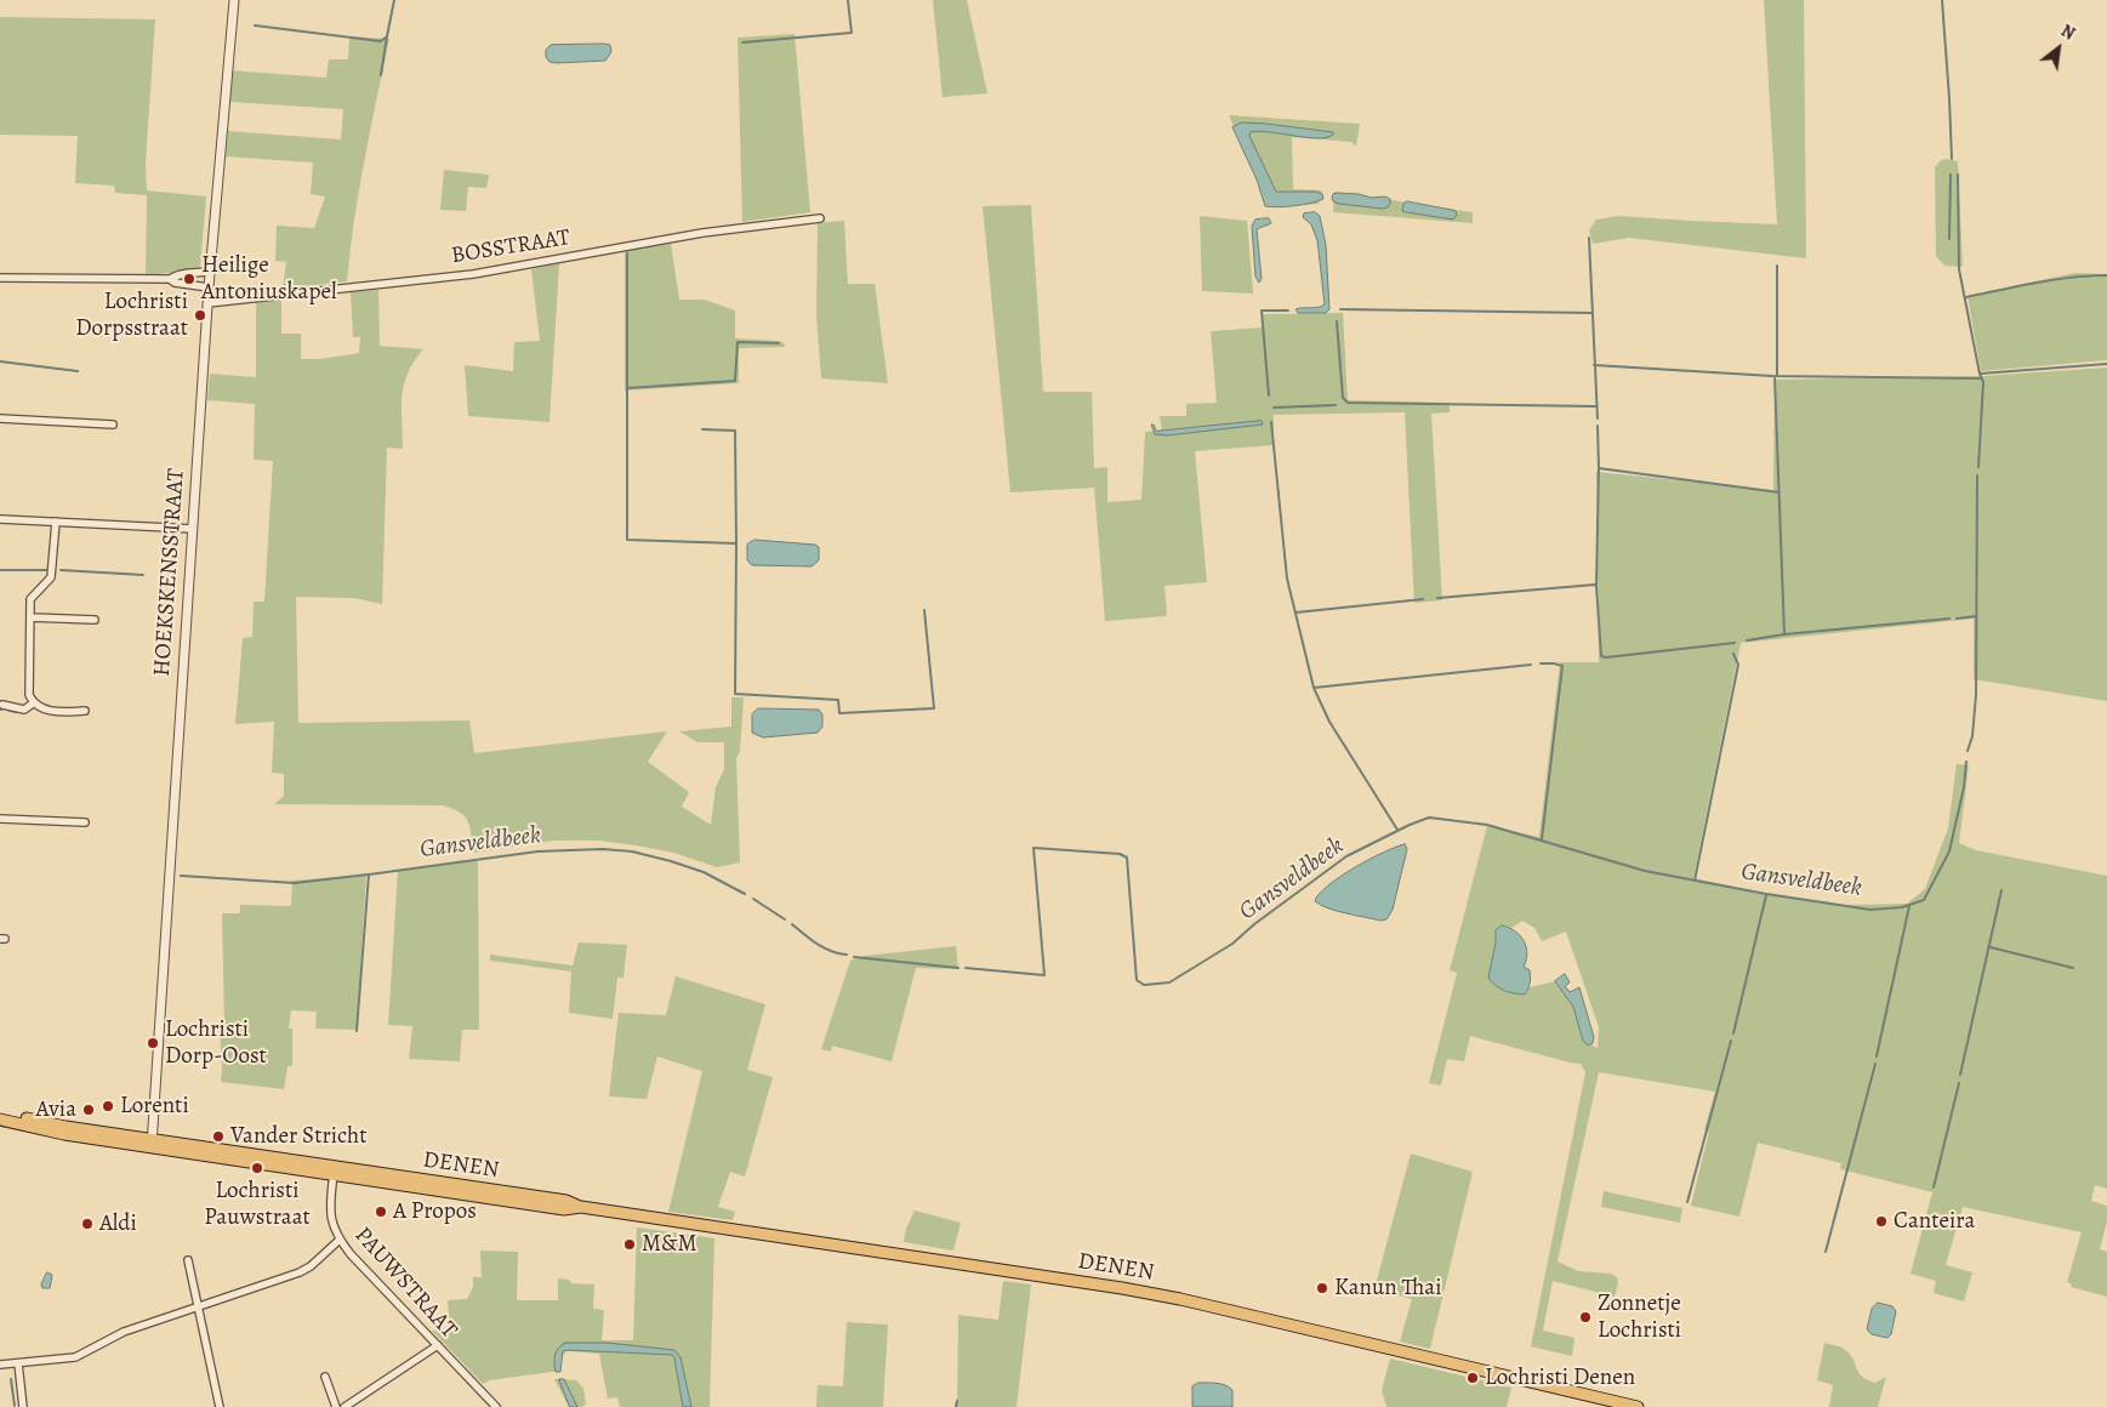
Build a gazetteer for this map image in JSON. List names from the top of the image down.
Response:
{
  "streets": {
    "main road": ["DENEN"],
    "street": ["BOSSTRAAT", "HOEKSKENSSTRAAT", "PAUWSTRAAT"]
  },
  "crossings": [
    ["BOSSTRAAT", "HOEKSKENSSTRAAT"],
    ["HOEKSKENSSTRAAT", "DENEN"],
    ["DENEN", "PAUWSTRAAT"]
  ],
  "water": ["Gansveldbeek"],
  "places": [
    "Heilige Antoniuskapel",
    "Lochristi Dorpsstraat",
    "Lochristi Dorp-Oost",
    "Lorenti",
    "Avia",
    "Vander Stricht",
    "Lochristi Pauwstraat",
    "A Propos",
    "Canteira",
    "Aldi",
    "M&M",
    "Kanun Thai",
    "Zonnetje Lochristi",
    "Lochristi Denen"
  ],
  "north": "top right"
}
